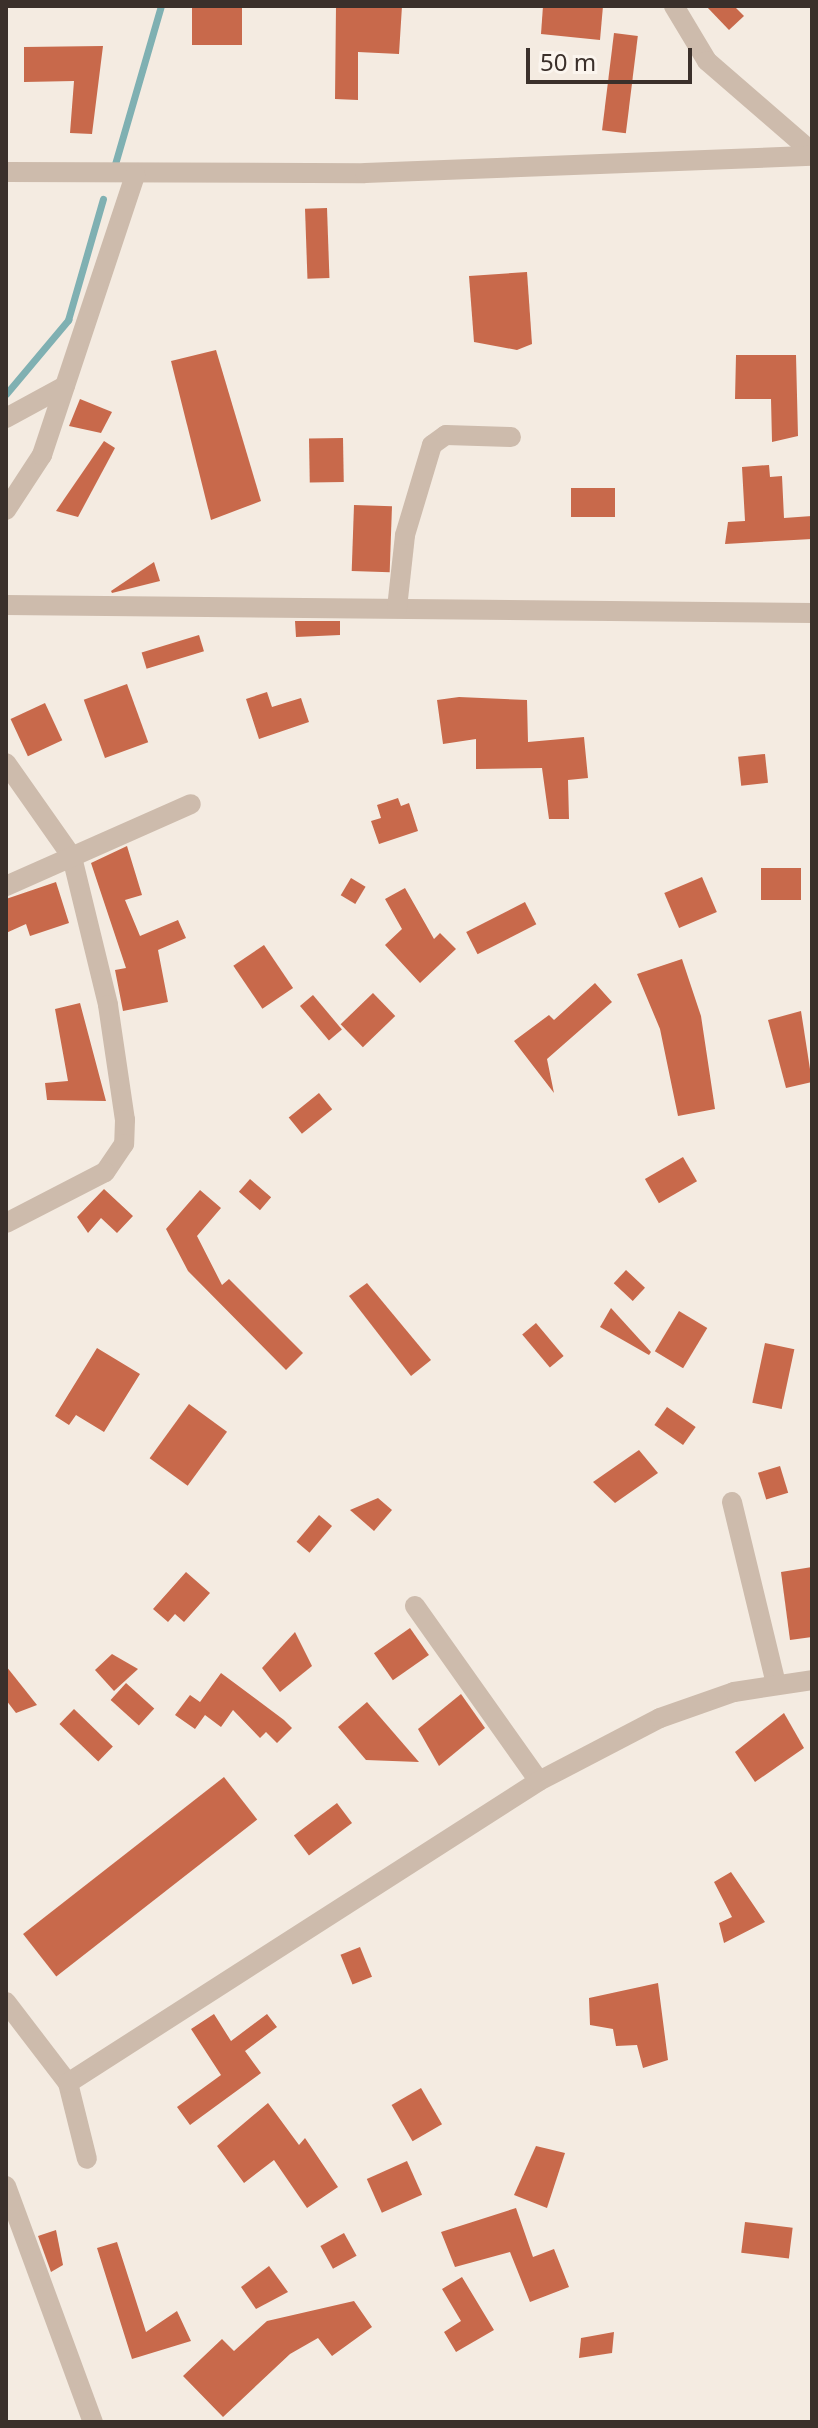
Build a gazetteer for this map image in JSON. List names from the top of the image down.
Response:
{
  "scale_bar": "50 m"
}
